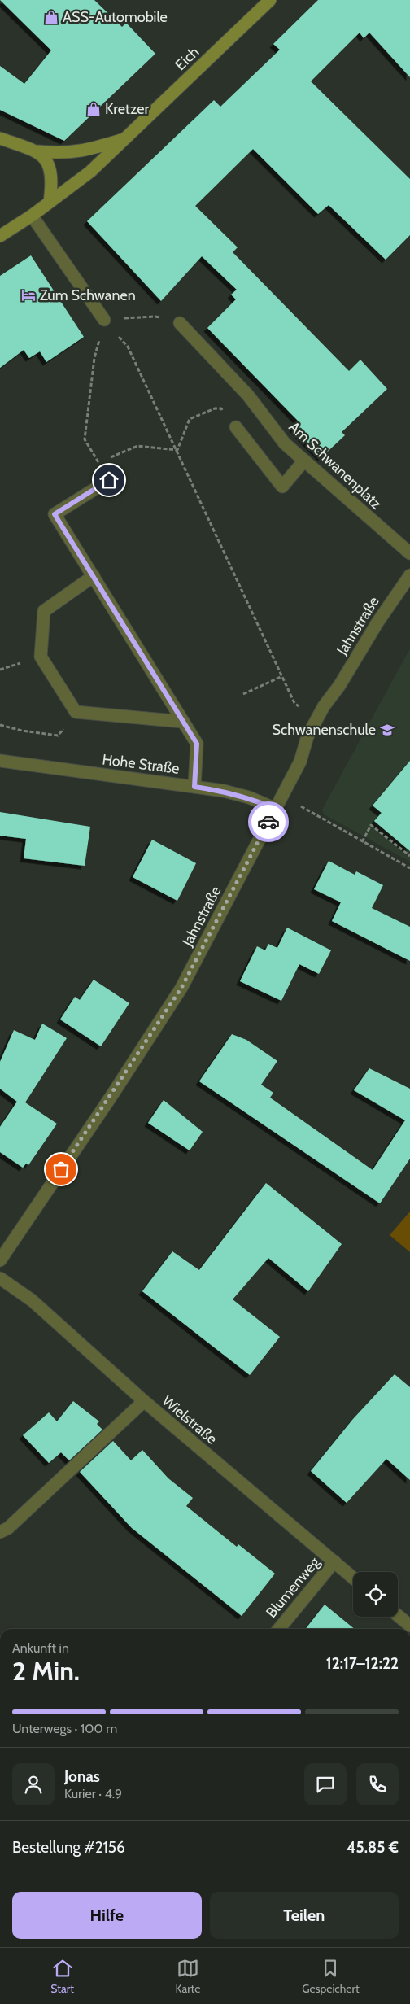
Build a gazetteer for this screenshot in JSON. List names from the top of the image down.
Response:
{
  "streets": {
    "street": [
      "Eich",
      "Am Schwanenplatz",
      "Jahnstraße",
      "Hohe Straße",
      "Wielstraße",
      "Blumenweg"
    ]
  },
  "crossings": [
    ["Jahnstraße", "Hohe Straße"],
    ["Wielstraße", "Blumenweg"]
  ],
  "places": {
    "shop": ["ASS-Automobile", "Kretzer"],
    "hotel": ["Zum Schwanen"],
    "school or university": ["Schwanenschule"]
  },
  "page": {
    "heading": ["2 Min.", "Ankunft in", "12:17–12:22"],
    "panel": [
      "Jonas",
      "Kurier · 4.9",
      "Bestellung #2156",
      "45.85 €"
    ],
    "bar": "Unterwegs · 100 m",
    "buttons": ["Hilfe", "Teilen"],
    "tabs": ["Start", "Karte", "Gespeichert"]
  }
}
